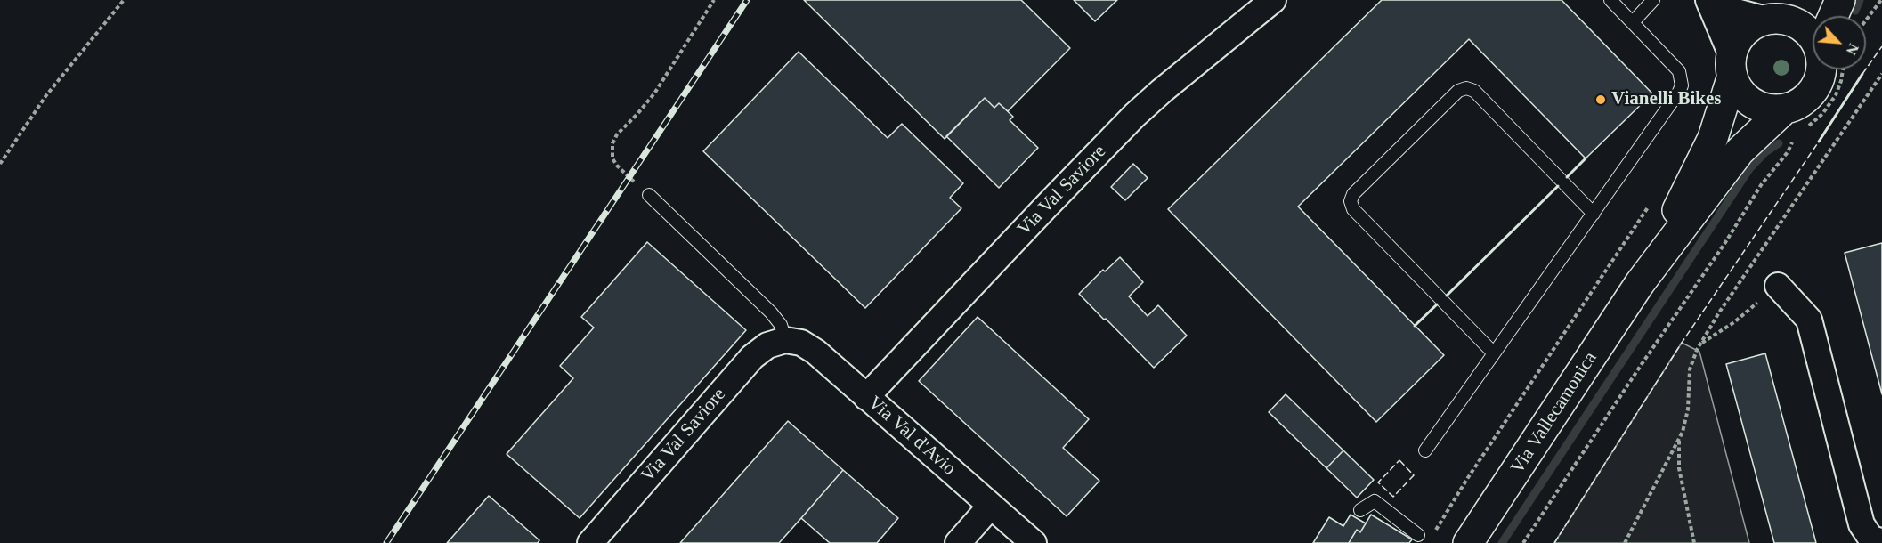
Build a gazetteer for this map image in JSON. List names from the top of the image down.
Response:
{
  "streets": {
    "main road": ["Via Vallecamonica"],
    "street": ["Via Val Saviore", "Via Val d'Avio"]
  },
  "crossings": [
    ["Via Val Saviore", "Via Val d'Avio"]
  ],
  "places": ["Vianelli Bikes"],
  "north": "bottom right"
}
